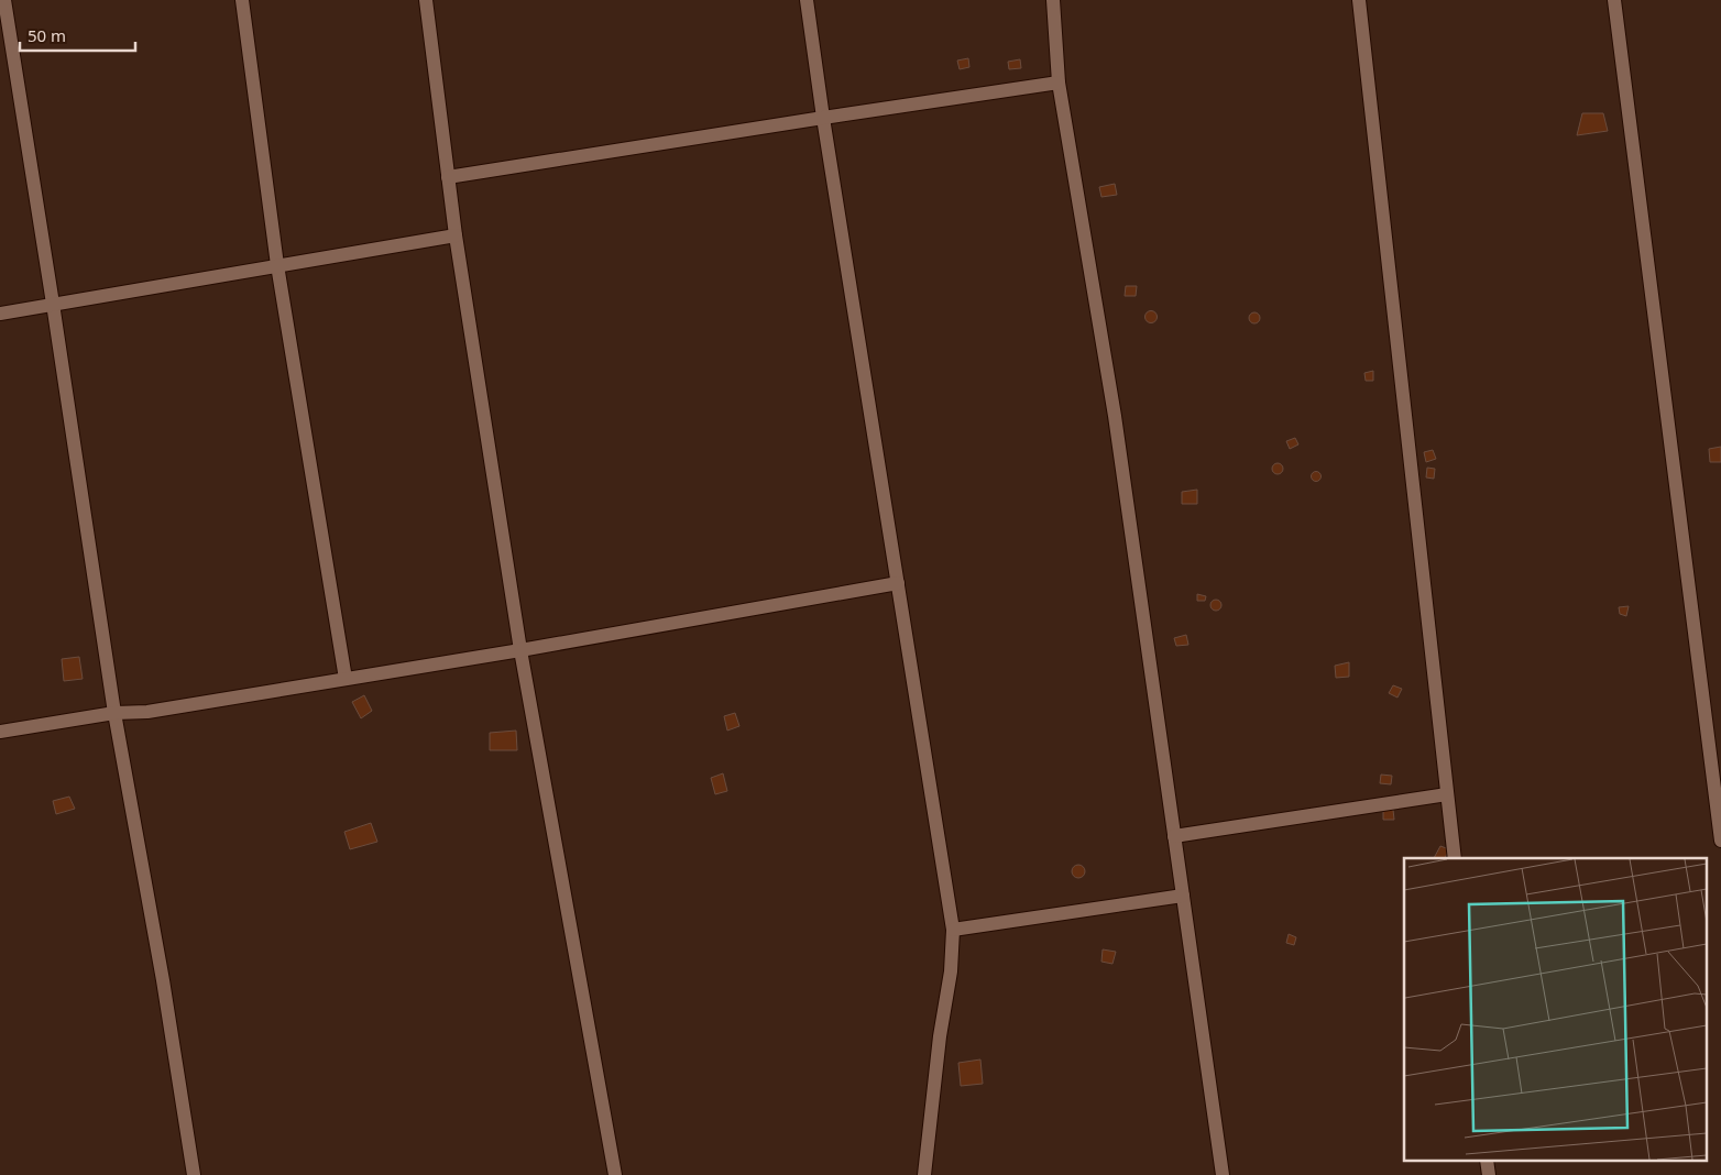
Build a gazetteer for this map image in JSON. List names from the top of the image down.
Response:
{
  "scale_bar": "50 m"
}
